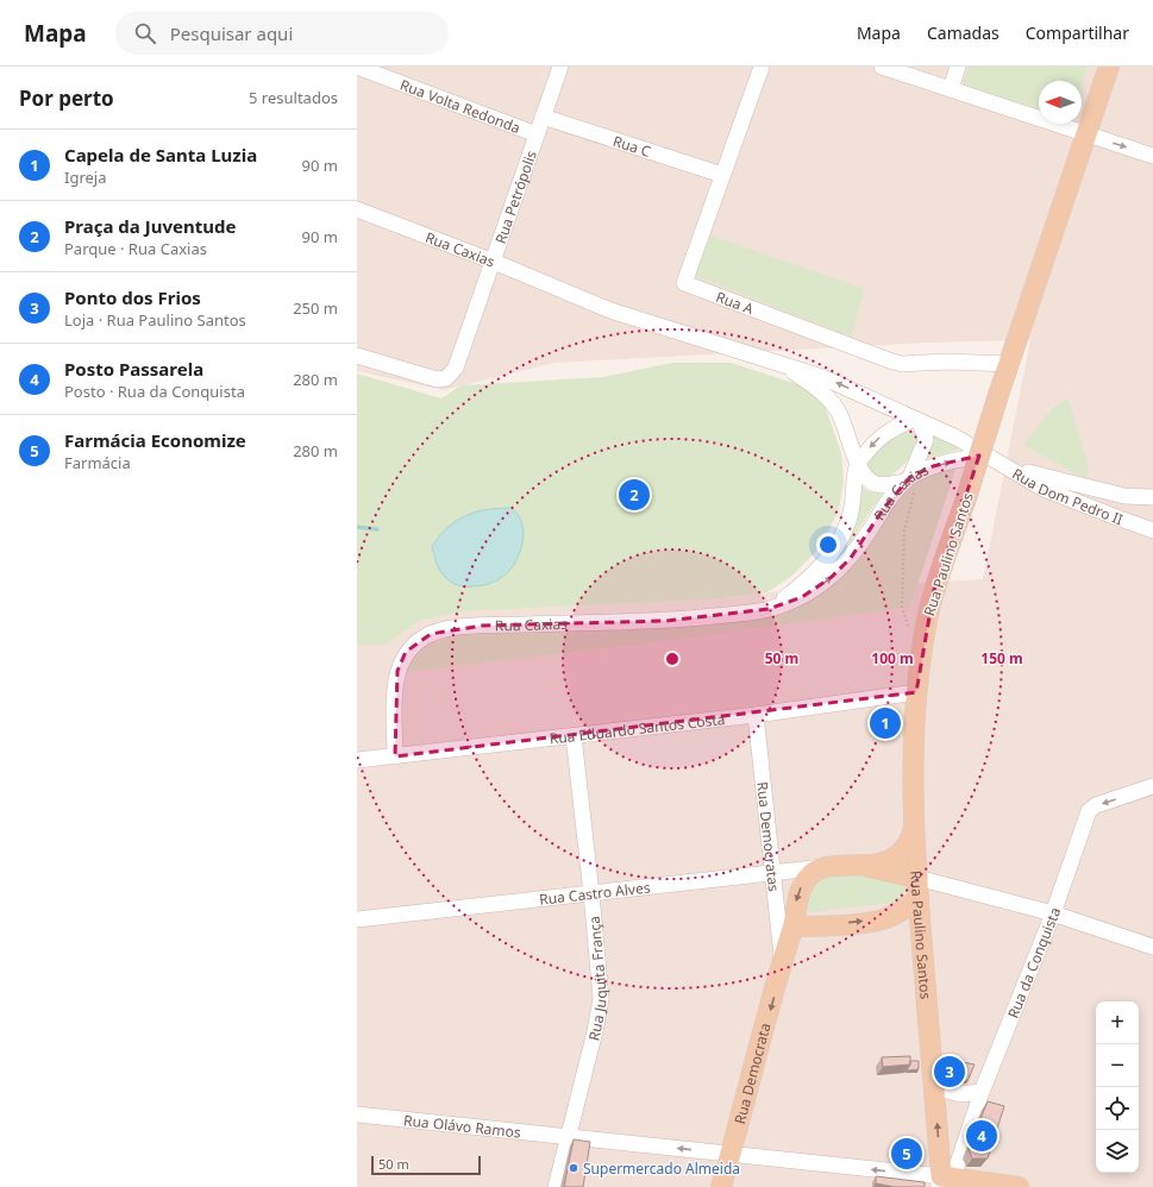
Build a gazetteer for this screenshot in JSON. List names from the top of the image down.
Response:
{
  "streets": {
    "main road": ["Rua Paulino Santos", "Rua Democrata"],
    "street": [
      "Rua Volta Redonda",
      "Rua C",
      "Rua Petrópolis",
      "Rua Caxias",
      "Rua A",
      "Rua Dom Pedro II",
      "Rua Eduardo Santos Costa",
      "Rua Democratas",
      "Rua Castro Alves",
      "Rua da Conquista",
      "Rua Juquita França",
      "Rua Olávo Ramos"
    ]
  },
  "crossings": [
    ["Rua Volta Redonda", "Rua Petrópolis"],
    ["Rua C", "Rua Petrópolis"],
    ["Rua C", "Rua A"],
    ["Rua Petrópolis", "Rua Caxias"],
    ["Rua Caxias", "Rua Dom Pedro II"],
    ["Rua Caxias", "Rua Eduardo Santos Costa"],
    ["Rua A", "Rua Paulino Santos"],
    ["Rua Paulino Santos", "Rua Eduardo Santos Costa"],
    ["Rua Paulino Santos", "Rua da Conquista"],
    ["Rua Paulino Santos", "Rua Olávo Ramos"],
    ["Rua Eduardo Santos Costa", "Rua Democratas"],
    ["Rua Eduardo Santos Costa", "Rua Juquita França"],
    ["Rua Democratas", "Rua Castro Alves"],
    ["Rua Democratas", "Rua Democrata"],
    ["Rua Castro Alves", "Rua Juquita França"],
    ["Rua Castro Alves", "Rua Democrata"],
    ["Rua da Conquista", "Rua Olávo Ramos"],
    ["Rua Juquita França", "Rua Olávo Ramos"],
    ["Rua Democrata", "Rua Olávo Ramos"]
  ],
  "one_way": ["Rua Dom Pedro II", "Rua Democrata", "Rua Olávo Ramos"],
  "places": ["Supermercado Almeida"],
  "scale_bar": "50 m",
  "north": "left",
  "page": {
    "header": "Mapa",
    "search": "Pesquisar aqui",
    "nav": ["Mapa", "Camadas", "Compartilhar"],
    "heading": ["Por perto", "5 resultados"],
    "list": [
      {
        "mark": "1",
        "name": "Capela de Santa Luzia",
        "note": "Igreja",
        "value": "90 m"
      },
      {
        "mark": "2",
        "name": "Praça da Juventude",
        "note": "Parque · Rua Caxias",
        "value": "90 m"
      },
      {
        "mark": "3",
        "name": "Ponto dos Frios",
        "note": "Loja · Rua Paulino Santos",
        "value": "250 m"
      },
      {
        "mark": "4",
        "name": "Posto Passarela",
        "note": "Posto · Rua da Conquista",
        "value": "280 m"
      },
      {
        "mark": "5",
        "name": "Farmácia Economize",
        "note": "Farmácia",
        "value": "280 m"
      }
    ],
    "pins": [
      "2",
      "1",
      "3",
      "4",
      "5"
    ],
    "map_buttons": ["+", "−"],
    "scale": "50 m"
  },
  "rings": ["50 m", "100 m", "150 m"]
}
